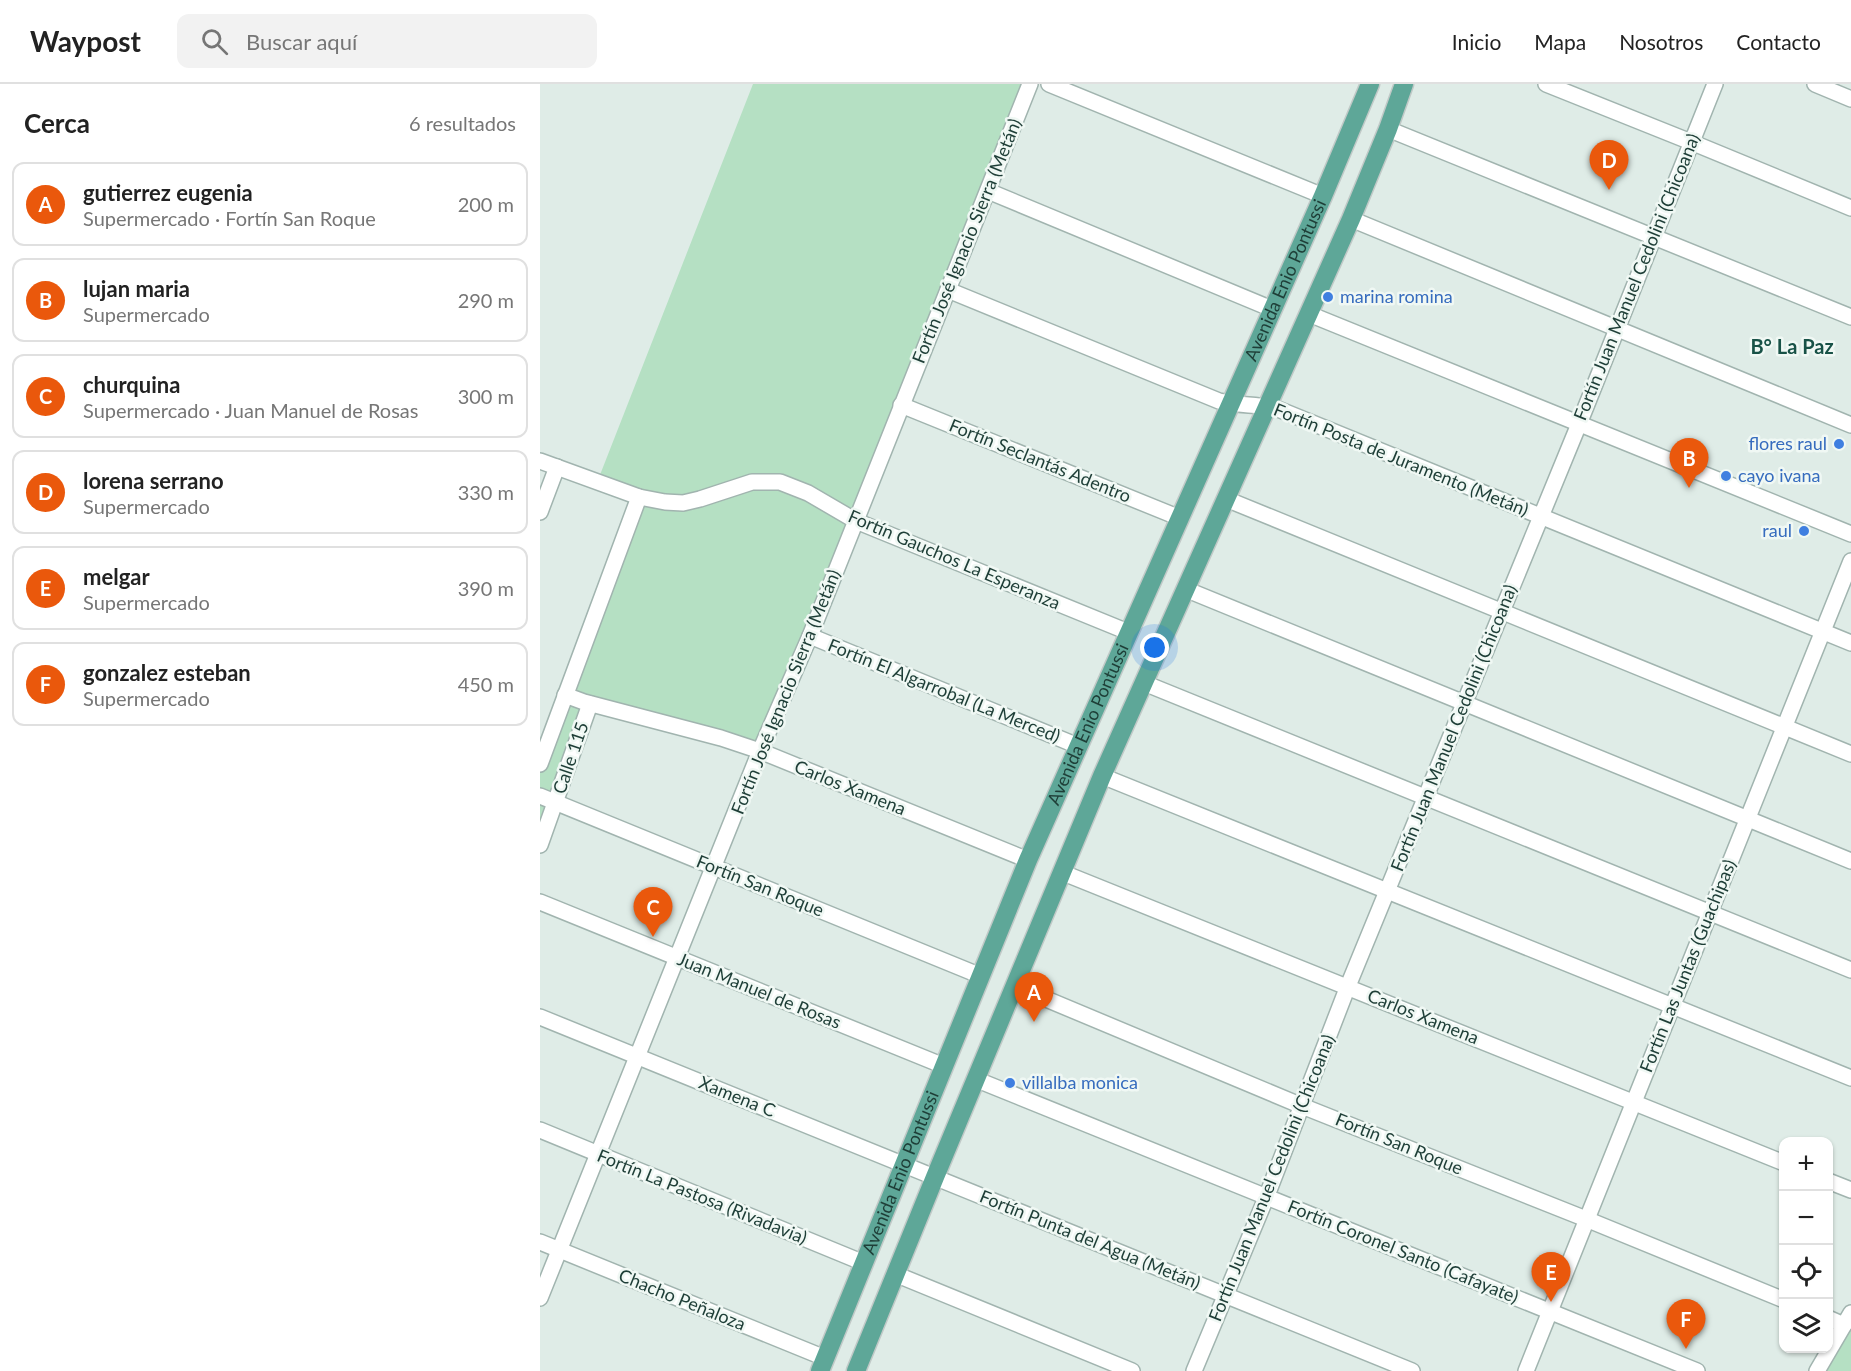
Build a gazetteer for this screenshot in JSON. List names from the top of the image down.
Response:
{
  "streets": {
    "main road": ["Avenida Enio Pontussi"],
    "street": [
      "Fortín José Ignacio Sierra (Metán)",
      "Fortín Juan Manuel Cedolini (Chicoana)",
      "Fortín Posta de Juramento (Metán)",
      "Fortín Seclantás Adentro",
      "Fortín Gauchos La Esperanza",
      "Fortín El Algarrobal (La Merced)",
      "Calle 115",
      "Carlos Xamena",
      "Fortín San Roque",
      "Fortín Las Juntas (Guachipas)",
      "Juan Manuel de Rosas",
      "Xamena C",
      "Fortín La Pastosa (Rivadavia)",
      "Fortín Punta del Agua (Metán)",
      "Fortín Coronel Santo (Cafayate)",
      "Chacho Peñaloza"
    ]
  },
  "crossings": [
    ["Fortín José Ignacio Sierra (Metán)", "Fortín Posta de Juramento (Metán)"],
    ["Fortín José Ignacio Sierra (Metán)", "Fortín Seclantás Adentro"],
    ["Fortín José Ignacio Sierra (Metán)", "Fortín Gauchos La Esperanza"],
    ["Fortín José Ignacio Sierra (Metán)", "Fortín El Algarrobal (La Merced)"],
    ["Fortín José Ignacio Sierra (Metán)", "Carlos Xamena"],
    ["Fortín José Ignacio Sierra (Metán)", "Fortín San Roque"],
    ["Fortín José Ignacio Sierra (Metán)", "Juan Manuel de Rosas"],
    ["Fortín José Ignacio Sierra (Metán)", "Xamena C"],
    ["Fortín José Ignacio Sierra (Metán)", "Fortín La Pastosa (Rivadavia)"],
    ["Fortín José Ignacio Sierra (Metán)", "Chacho Peñaloza"],
    ["Fortín Juan Manuel Cedolini (Chicoana)", "Fortín Posta de Juramento (Metán)"],
    ["Fortín Juan Manuel Cedolini (Chicoana)", "Carlos Xamena"],
    ["Fortín Juan Manuel Cedolini (Chicoana)", "Fortín San Roque"],
    ["Fortín Juan Manuel Cedolini (Chicoana)", "Fortín Punta del Agua (Metán)"],
    ["Fortín Juan Manuel Cedolini (Chicoana)", "Fortín Coronel Santo (Cafayate)"],
    ["Avenida Enio Pontussi", "Fortín Posta de Juramento (Metán)"],
    ["Avenida Enio Pontussi", "Fortín Seclantás Adentro"],
    ["Avenida Enio Pontussi", "Fortín Gauchos La Esperanza"],
    ["Avenida Enio Pontussi", "Fortín El Algarrobal (La Merced)"],
    ["Avenida Enio Pontussi", "Carlos Xamena"],
    ["Avenida Enio Pontussi", "Fortín San Roque"],
    ["Avenida Enio Pontussi", "Juan Manuel de Rosas"],
    ["Avenida Enio Pontussi", "Xamena C"],
    ["Avenida Enio Pontussi", "Fortín La Pastosa (Rivadavia)"],
    ["Avenida Enio Pontussi", "Fortín Punta del Agua (Metán)"],
    ["Avenida Enio Pontussi", "Fortín Coronel Santo (Cafayate)"],
    ["Avenida Enio Pontussi", "Chacho Peñaloza"],
    ["Fortín Posta de Juramento (Metán)", "Fortín Las Juntas (Guachipas)"],
    ["Calle 115", "Carlos Xamena"],
    ["Calle 115", "Fortín San Roque"],
    ["Carlos Xamena", "Fortín Las Juntas (Guachipas)"],
    ["Fortín San Roque", "Fortín Las Juntas (Guachipas)"],
    ["Fortín Las Juntas (Guachipas)", "Fortín Coronel Santo (Cafayate)"],
    ["Xamena C", "Fortín Punta del Agua (Metán)"]
  ],
  "districts": ["B° La Paz"],
  "places": [
    "marina romina",
    "flores raul",
    "cayo ivana",
    "raul",
    "villalba monica"
  ],
  "page": {
    "header": "Waypost",
    "search": "Buscar aquí",
    "nav": [
      "Inicio",
      "Mapa",
      "Nosotros",
      "Contacto"
    ],
    "heading": ["Cerca", "6 resultados"],
    "pins": [
      "D",
      "B",
      "C",
      "A",
      "E",
      "F"
    ],
    "list": [
      {
        "mark": "A",
        "name": "gutierrez eugenia",
        "note": "Supermercado · Fortín San Roque",
        "value": "200 m"
      },
      {
        "mark": "B",
        "name": "lujan maria",
        "note": "Supermercado",
        "value": "290 m"
      },
      {
        "mark": "C",
        "name": "churquina",
        "note": "Supermercado · Juan Manuel de Rosas",
        "value": "300 m"
      },
      {
        "mark": "D",
        "name": "lorena serrano",
        "note": "Supermercado",
        "value": "330 m"
      },
      {
        "mark": "E",
        "name": "melgar",
        "note": "Supermercado",
        "value": "390 m"
      },
      {
        "mark": "F",
        "name": "gonzalez esteban",
        "note": "Supermercado",
        "value": "450 m"
      }
    ],
    "map_buttons": ["+", "−"]
  }
}
